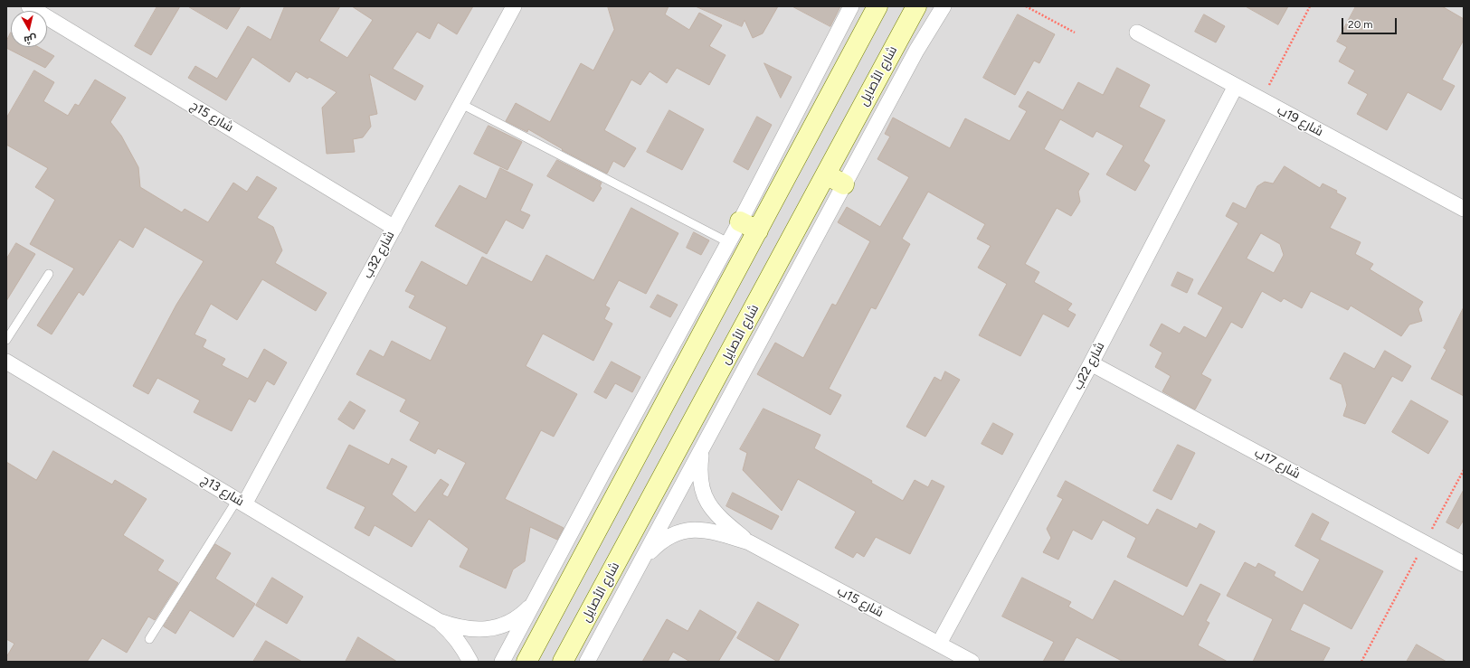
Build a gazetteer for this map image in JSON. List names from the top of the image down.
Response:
{
  "streets": {
    "street": [
      "شارع الأصايل",
      "شارع 15ج",
      "شارع 19ب",
      "شارع 32ب",
      "شارع 22ب",
      "شارع 17ب",
      "شارع 13ج",
      "شارع 15ب"
    ]
  },
  "crossings": [
    ["شارع 15ج", "شارع 32ب"],
    ["شارع 19ب", "شارع 22ب"],
    ["شارع 32ب", "شارع 13ج"],
    ["شارع 22ب", "شارع 17ب"],
    ["شارع 22ب", "شارع 15ب"]
  ],
  "scale_bar": "20 m",
  "north": "bottom"
}
